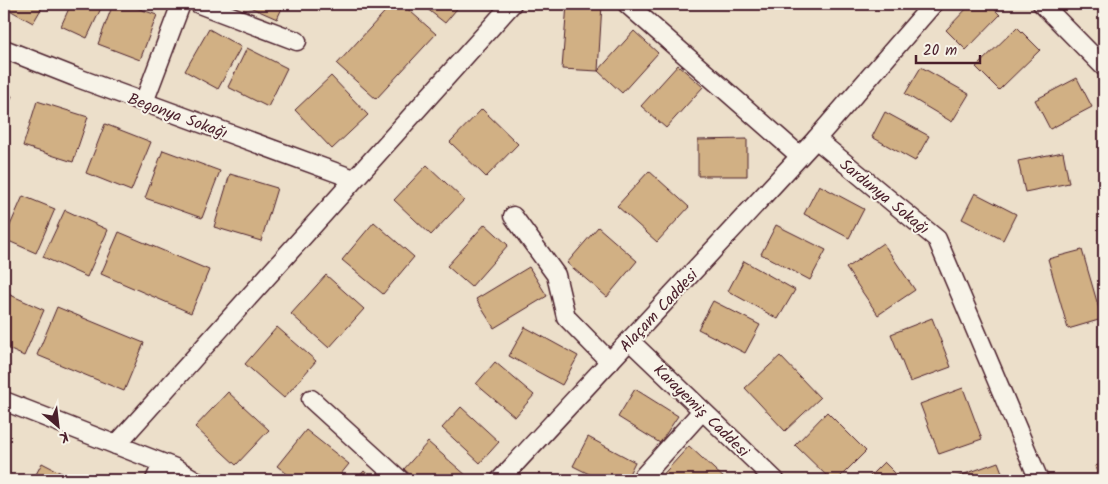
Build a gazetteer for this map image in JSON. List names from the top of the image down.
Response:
{
  "streets": {
    "street": [
      "Begonya Sokağı",
      "Sardunya Sokağı",
      "Alaçam Caddesi",
      "Karayemiş Caddesi"
    ]
  },
  "crossings": [
    ["Sardunya Sokağı", "Alaçam Caddesi"],
    ["Alaçam Caddesi", "Karayemiş Caddesi"]
  ],
  "scale_bar": "20 m",
  "north": "bottom right"
}
